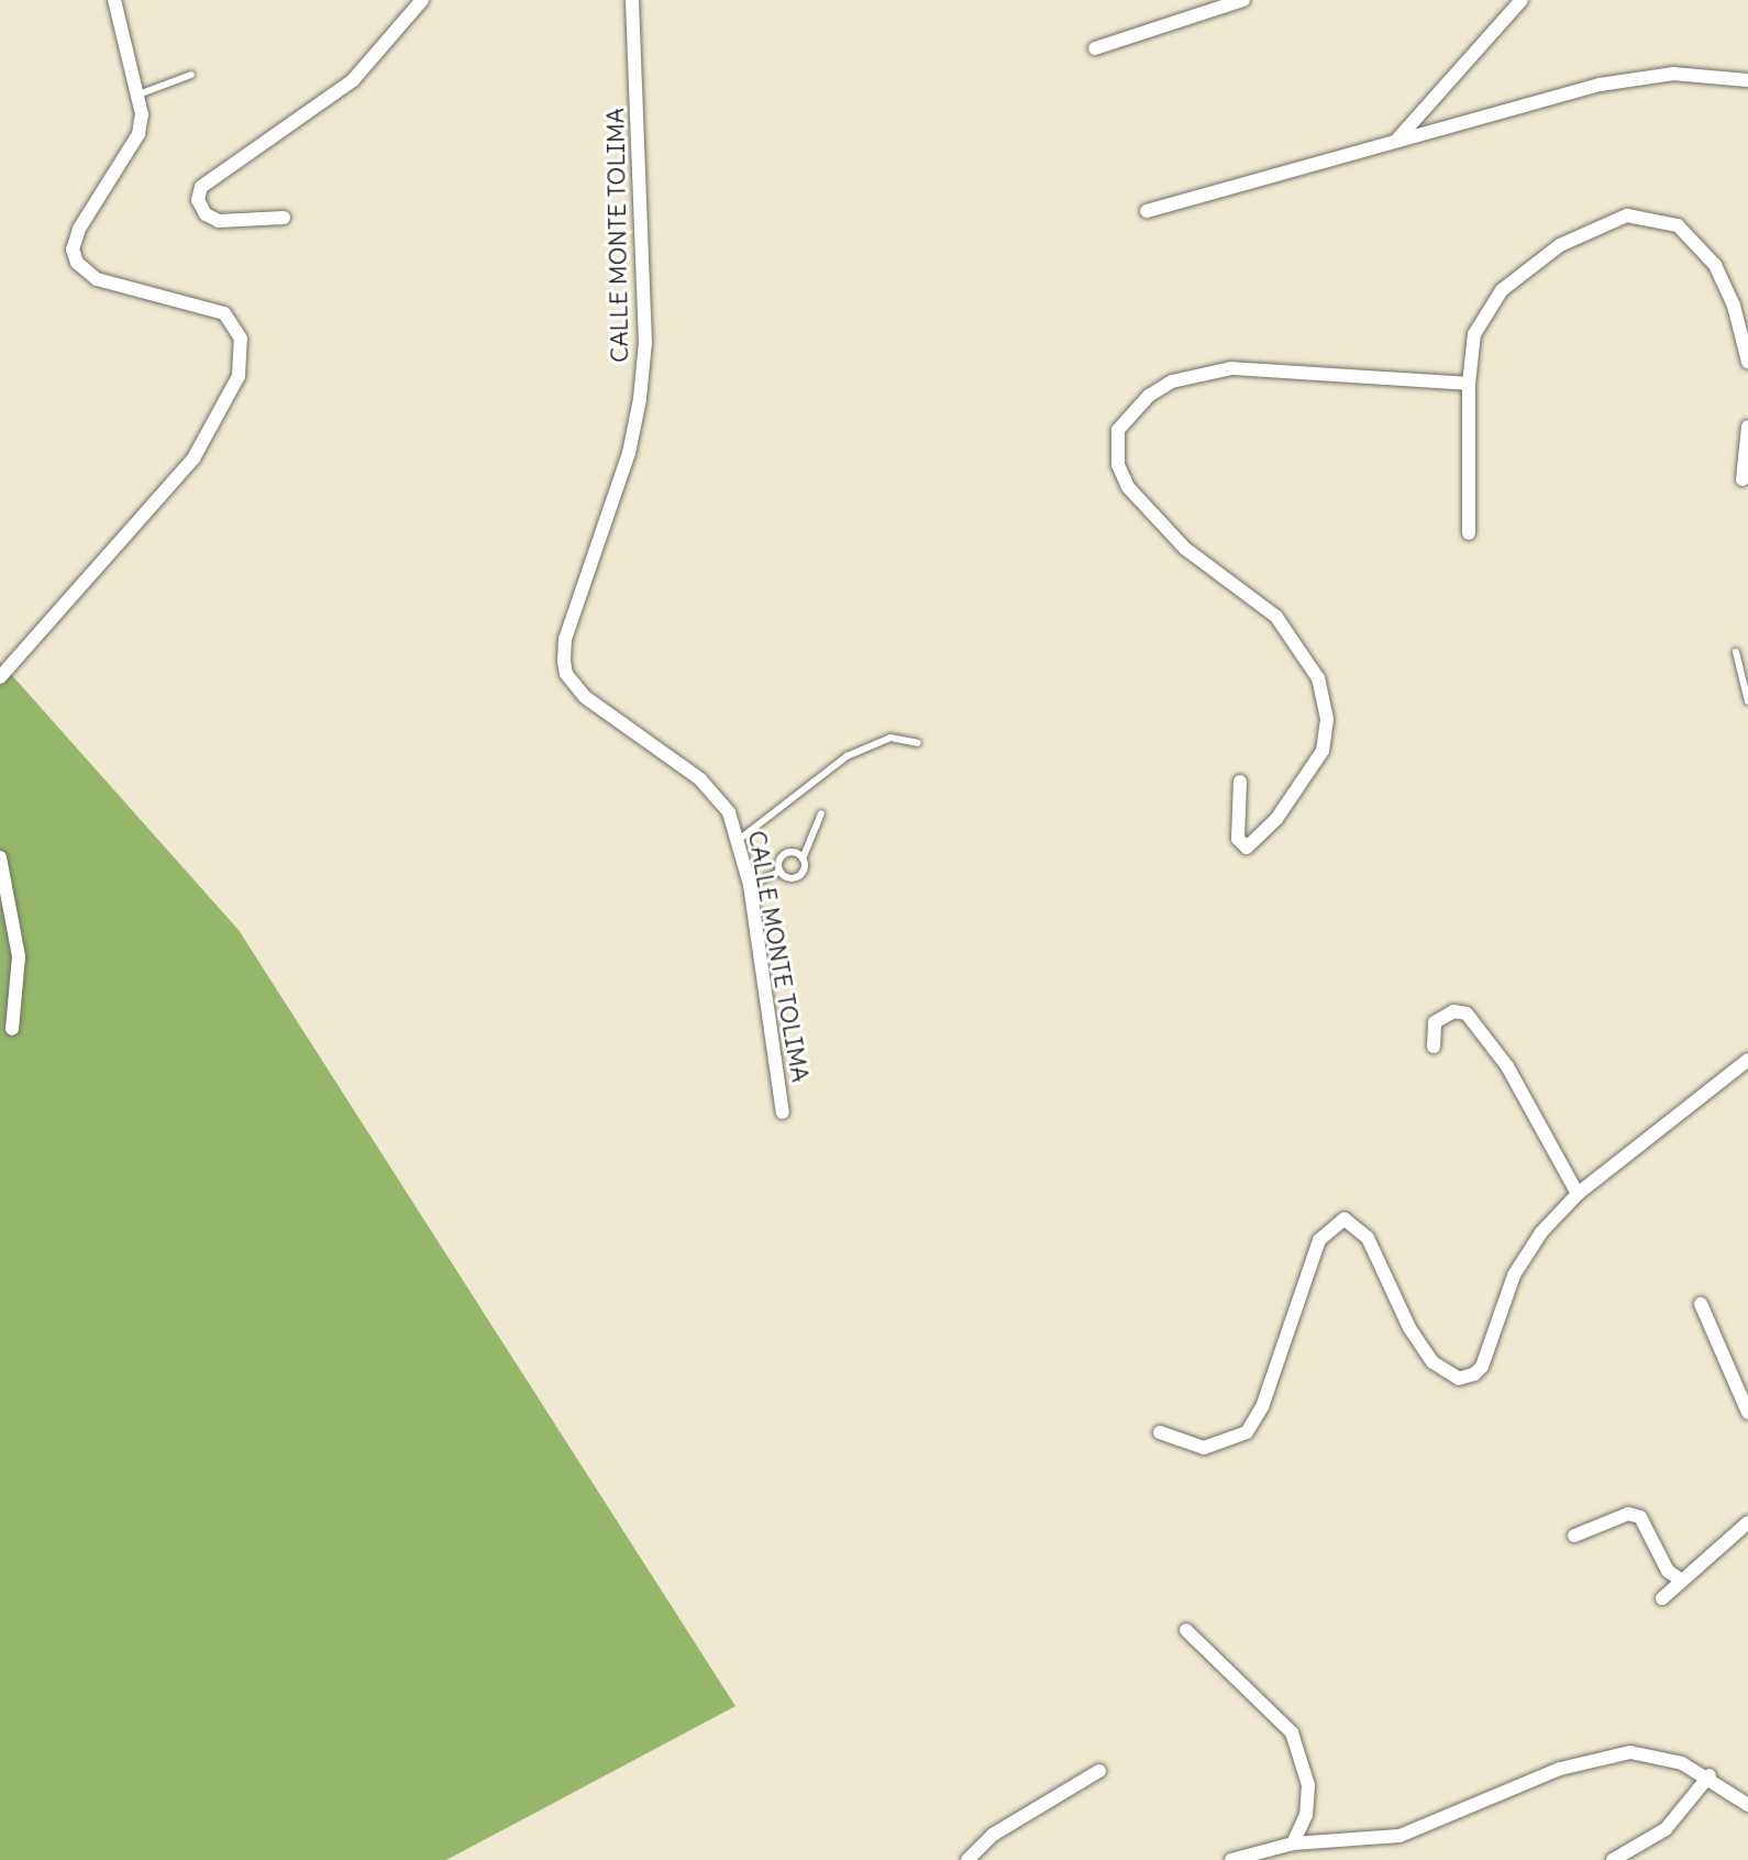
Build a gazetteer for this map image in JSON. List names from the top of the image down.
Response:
{
  "streets": {
    "street": ["CALLE MONTE TOLIMA"]
  }
}
